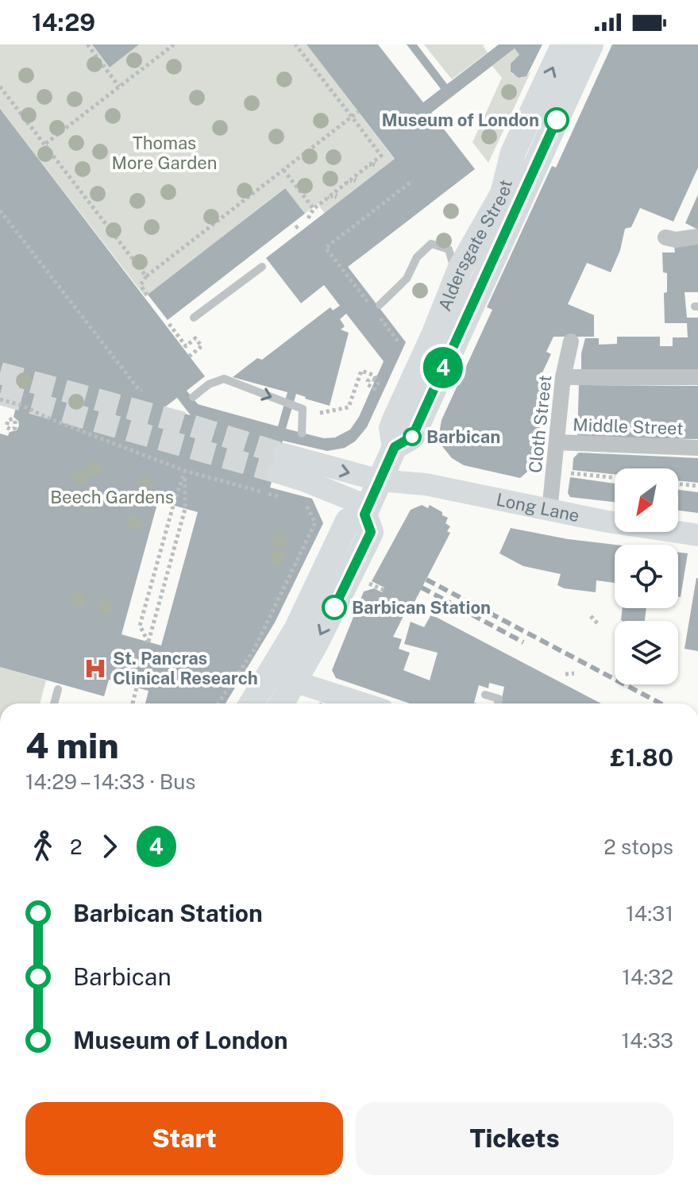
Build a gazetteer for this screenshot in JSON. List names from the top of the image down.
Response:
{
  "streets": {
    "main road": ["Aldersgate Street"],
    "street": ["Cloth Street", "Middle Street", "Long Lane"]
  },
  "crossings": [
    ["Aldersgate Street", "Long Lane"],
    ["Cloth Street", "Middle Street"],
    ["Cloth Street", "Long Lane"]
  ],
  "parks": ["Thomas More Garden", "Beech Gardens"],
  "places": {
    "other": ["Museum of London", "Barbican", "Barbican Station"],
    "hospital": ["St. Pancras Clinical Research"]
  },
  "lines": ["bus line 4"],
  "north": "bottom left",
  "page": {
    "status": "14:29",
    "on_map": "4",
    "heading": ["4 min", "14:29 – 14:33 · Bus", "£1.80"],
    "legs": ["2", "4", "2 stops"],
    "list": [
      {
        "name": "Barbican Station",
        "value": "14:31"
      },
      {
        "name": "Barbican",
        "value": "14:32"
      },
      {
        "name": "Museum of London",
        "value": "14:33"
      }
    ],
    "buttons": ["Start", "Tickets"]
  }
}
